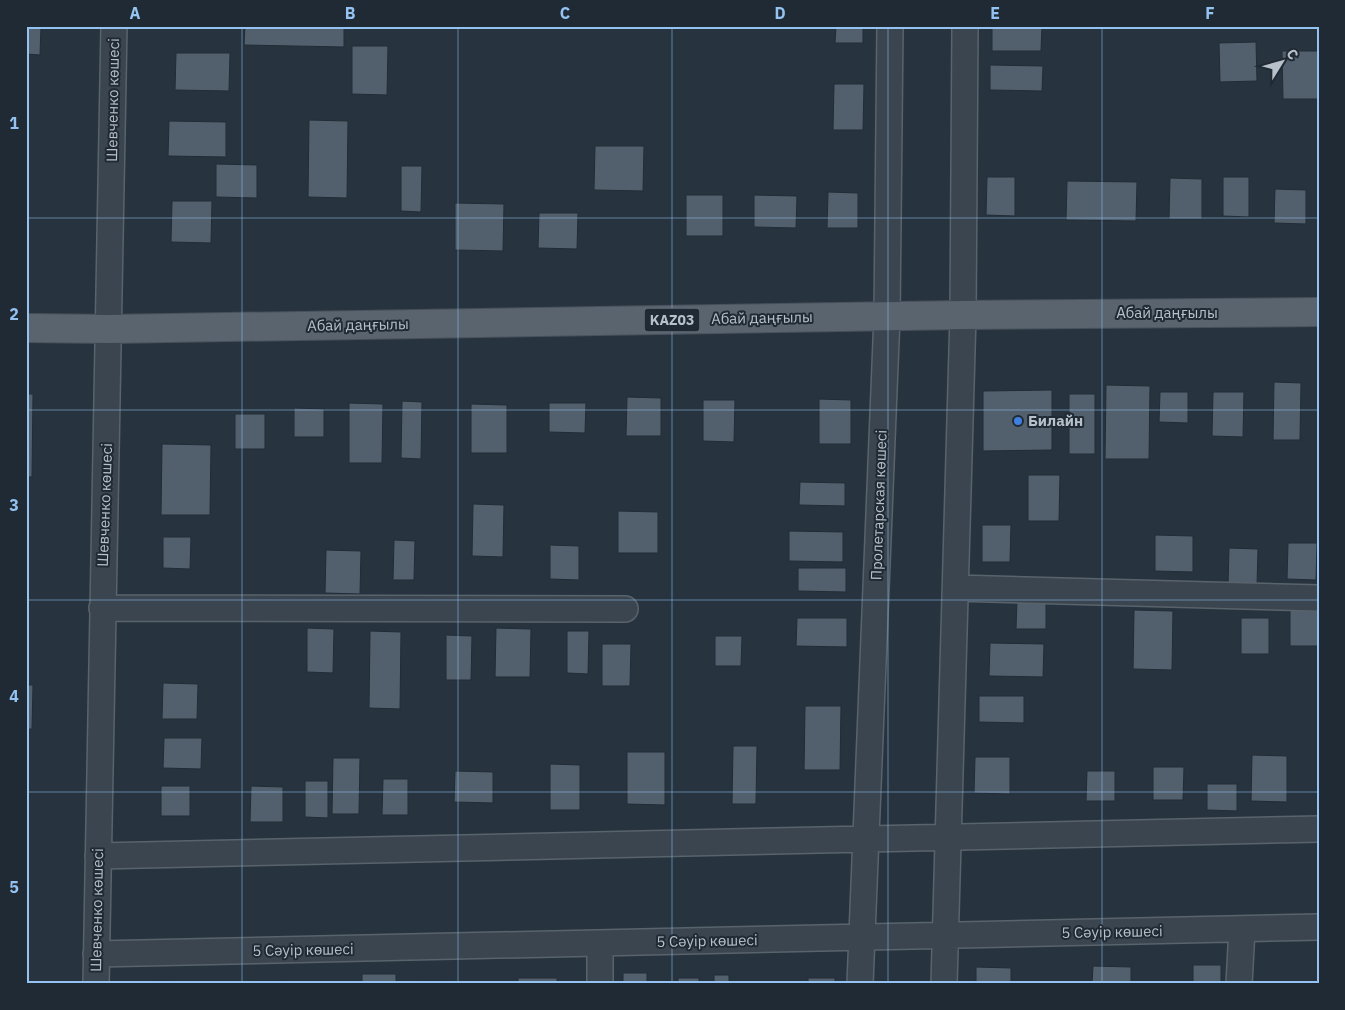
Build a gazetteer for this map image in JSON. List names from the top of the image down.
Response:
{
  "streets": {
    "main road": ["Абай даңғылы", "KАZ03"],
    "street": ["Шевченко көшесі", "Пролетарская көшесі", "5 Сәуір көшесі"]
  },
  "crossings": [
    ["Шевченко көшесі", "Абай даңғылы"],
    ["Шевченко көшесі", "5 Сәуір көшесі"],
    ["Абай даңғылы", "Пролетарская көшесі"],
    ["Пролетарская көшесі", "5 Сәуір көшесі"]
  ],
  "places": ["Билайн"],
  "north": "top right",
  "grid": {
    "columns": [
      "A",
      "B",
      "C",
      "D",
      "E",
      "F"
    ],
    "rows": [
      "1",
      "2",
      "3",
      "4",
      "5"
    ]
  }
}
